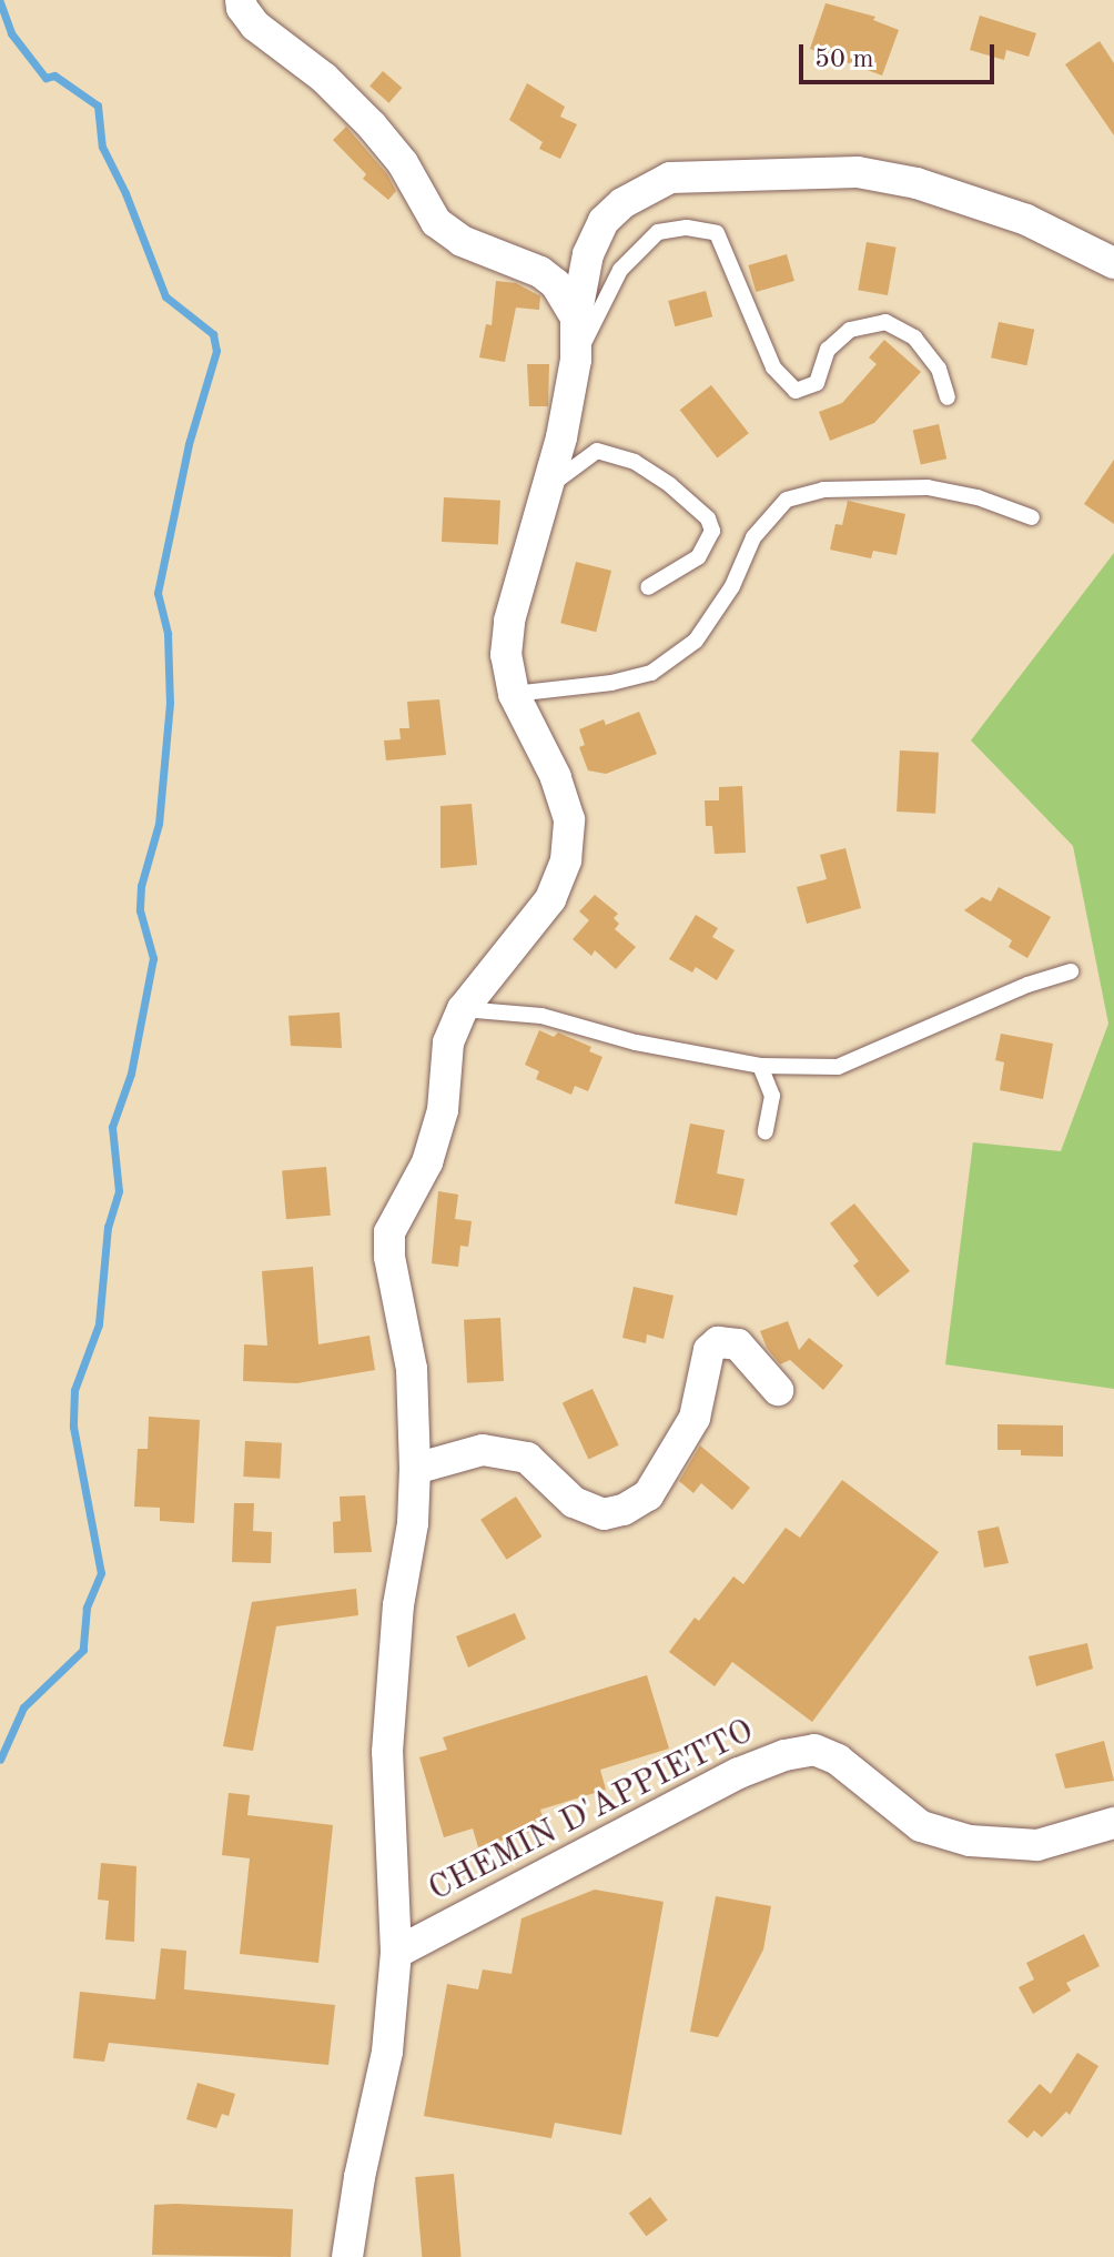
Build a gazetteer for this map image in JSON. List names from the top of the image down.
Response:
{
  "streets": {
    "street": ["CHEMIN D'APPIETTO"]
  },
  "scale_bar": "50 m"
}
